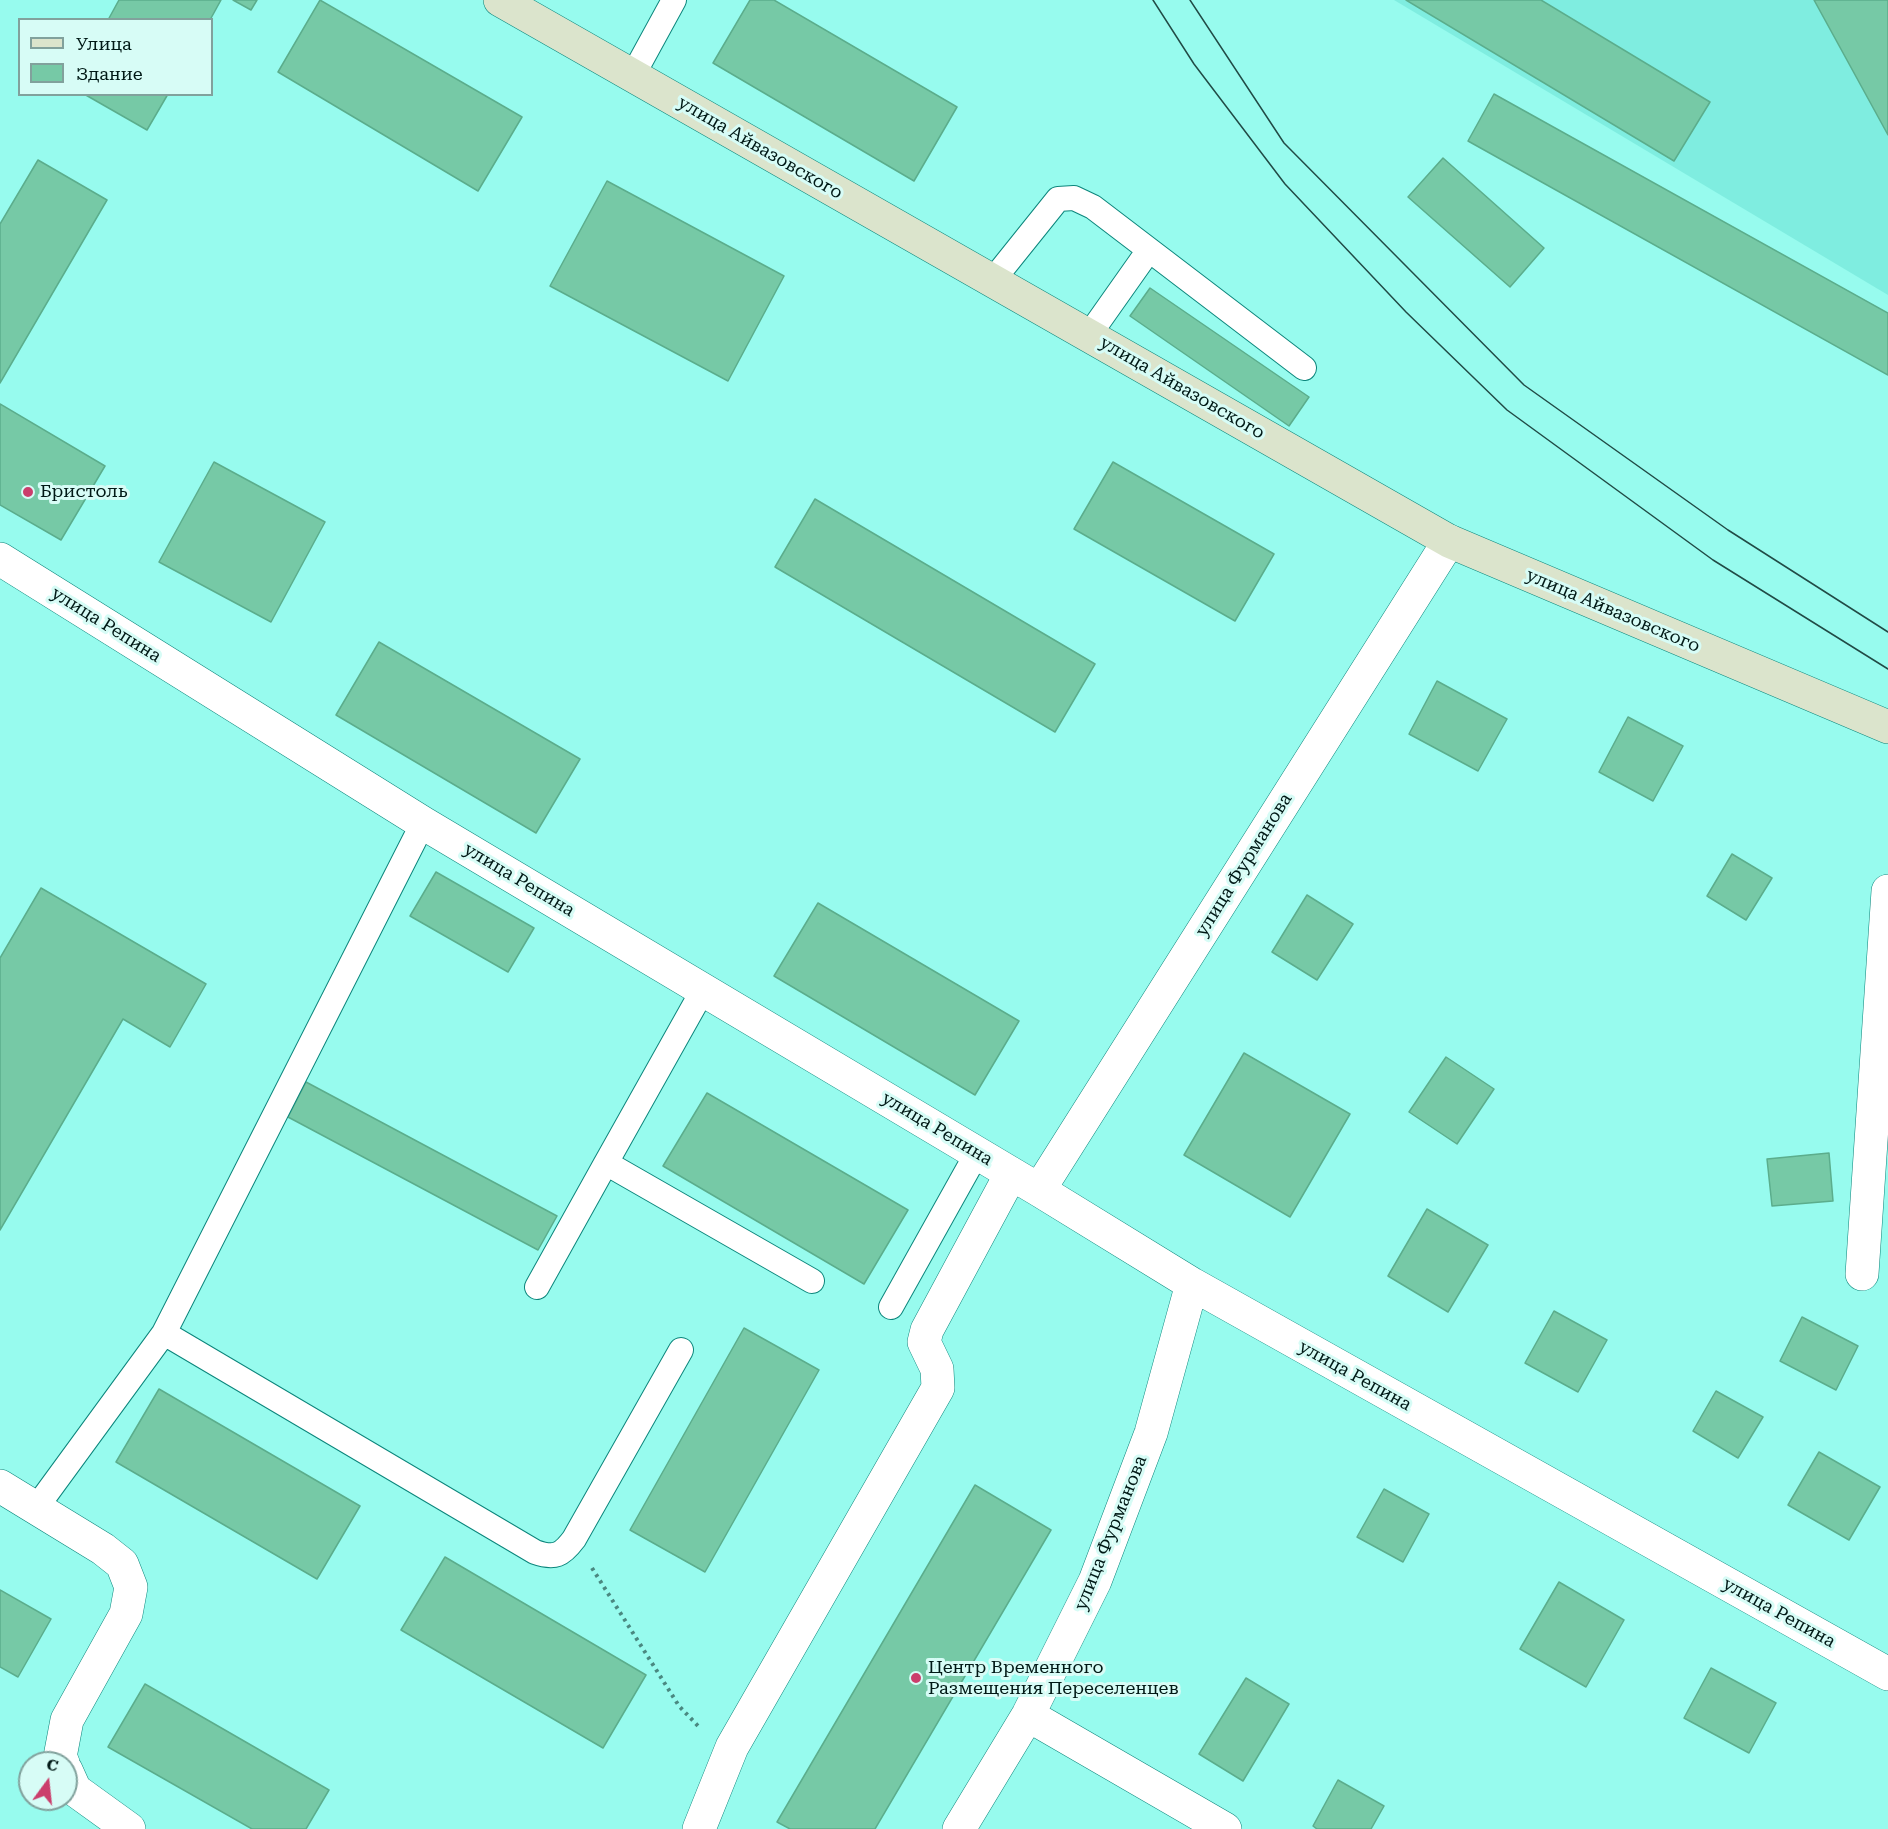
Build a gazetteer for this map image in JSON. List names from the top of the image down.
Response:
{
  "streets": {
    "street": ["улица Айвазовского", "улица Репина", "улица Фурманова"]
  },
  "crossings": [
    ["улица Айвазовского", "улица Фурманова"],
    ["улица Репина", "улица Фурманова"]
  ],
  "places": ["Бристоль", "Центр Временного Размещения Переселенцев"],
  "legend": ["Улица", "Здание"],
  "north": "top"
}
